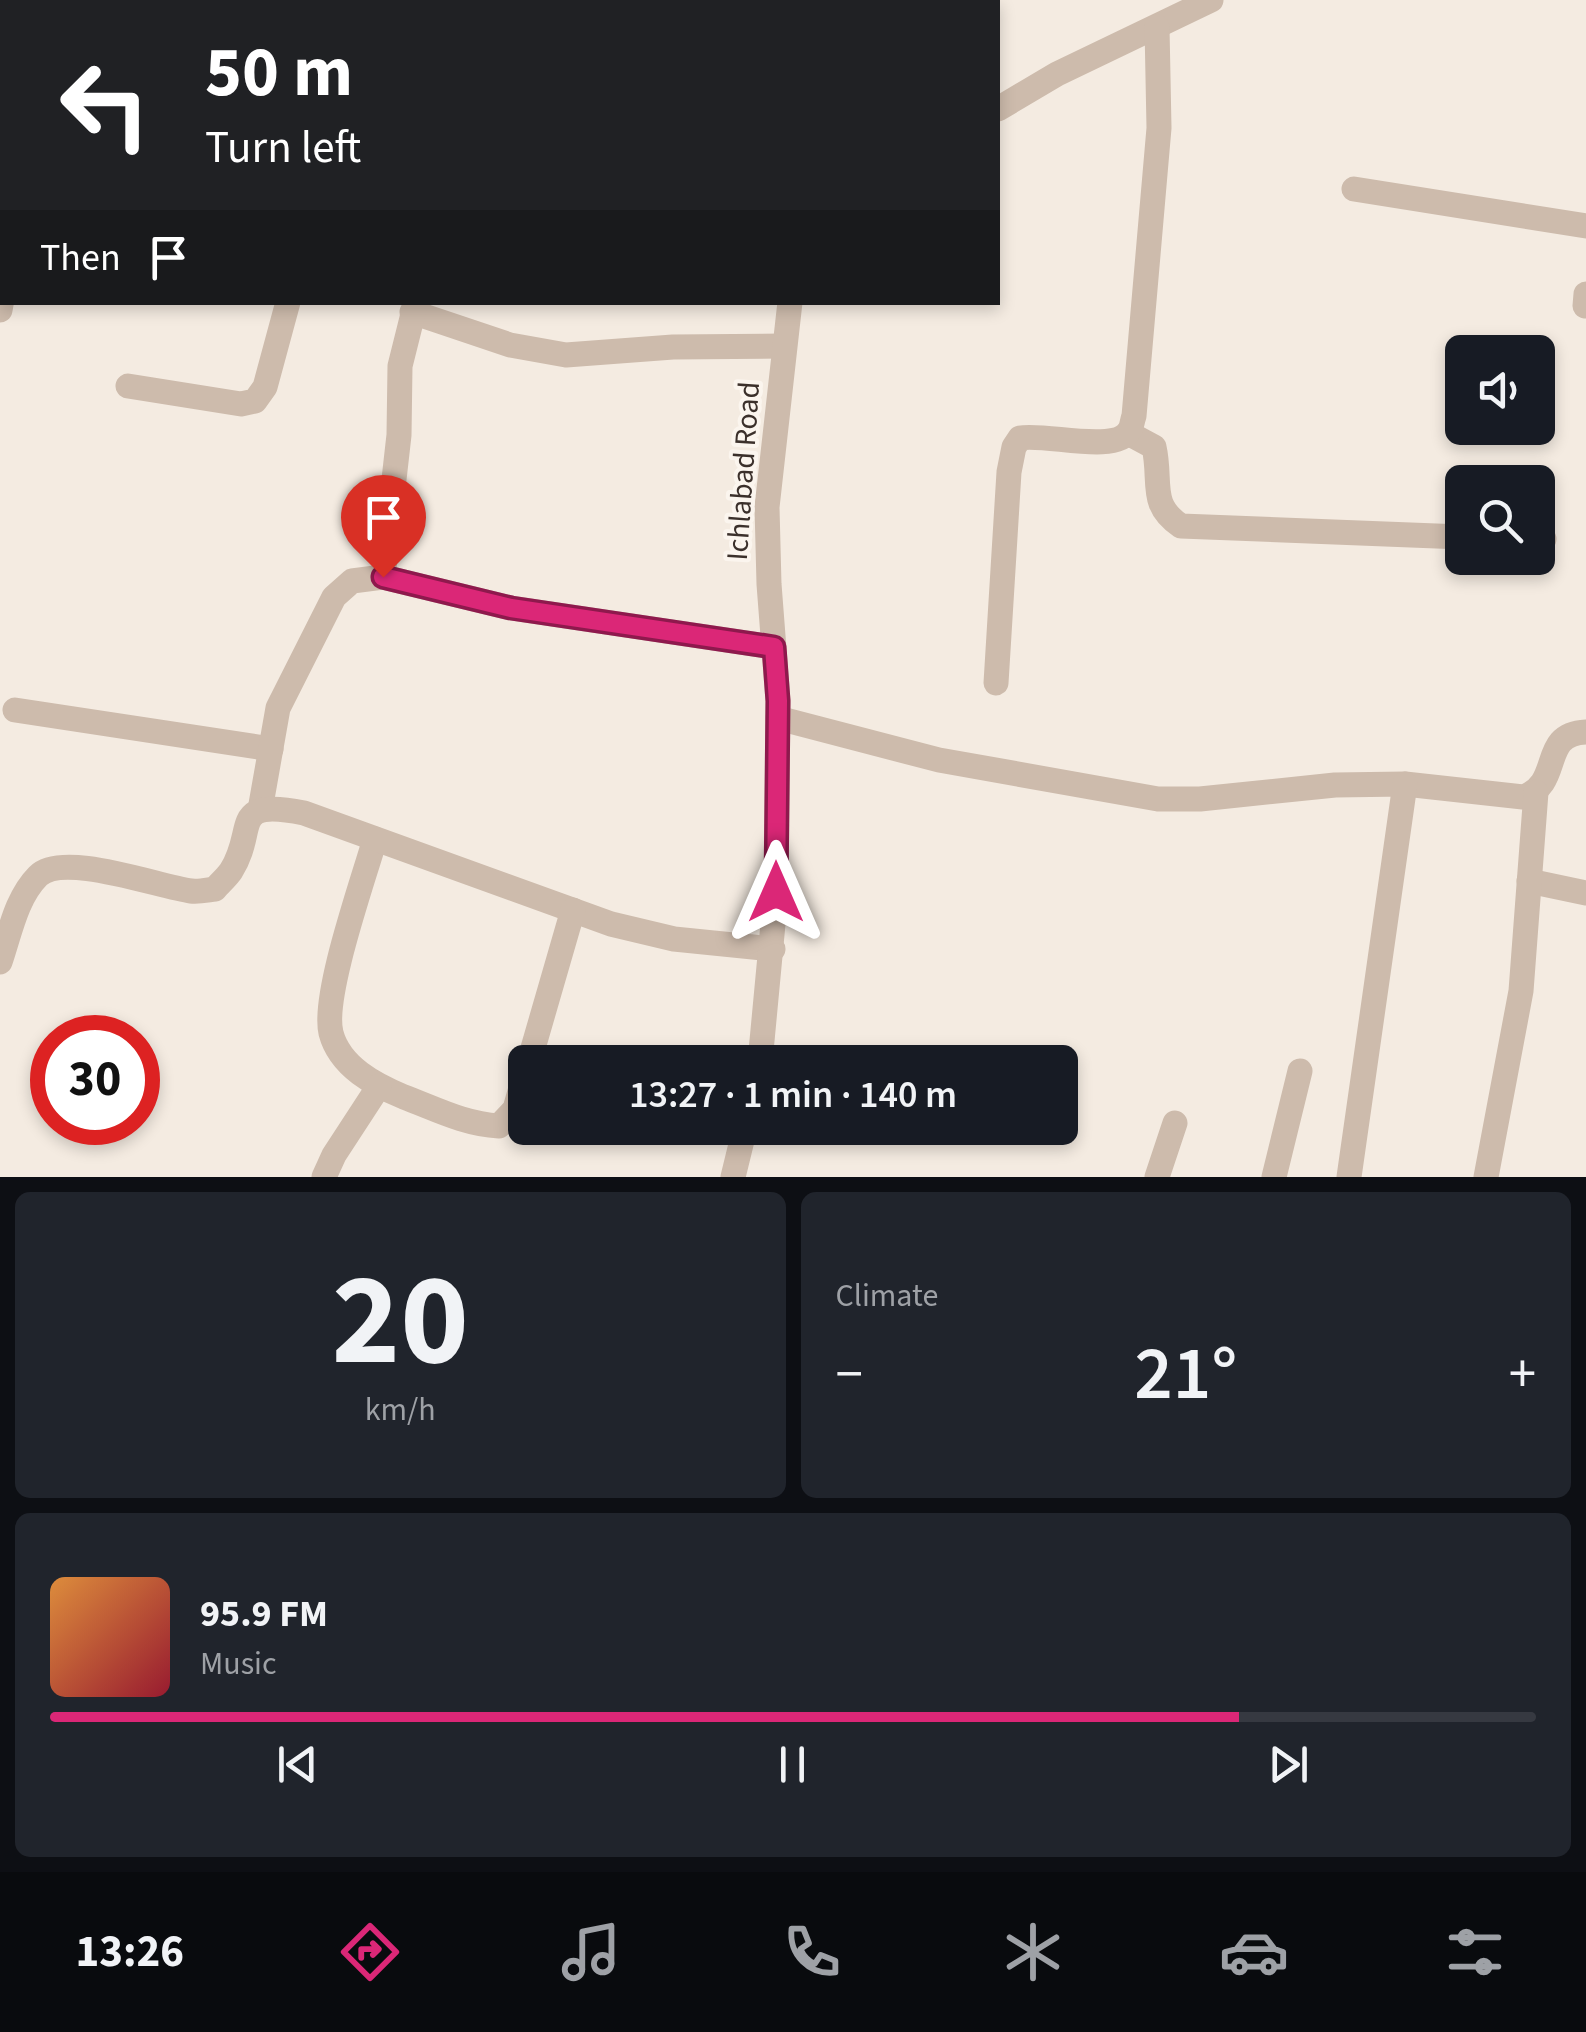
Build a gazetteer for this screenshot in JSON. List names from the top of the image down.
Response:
{
  "streets": {
    "street": ["Ichlabad Road"]
  },
  "page": {
    "turn": ["50 m", "Turn left"],
    "then": "Then",
    "limit": "30",
    "trip": "13:27 · 1 min · 140 m",
    "tile": [
      ["20", "km/h"],
      "Climate"
    ],
    "heat": ["−", "21°", "+"],
    "song": ["95.9 FM", "Music"],
    "tabs": "13:26"
  }
}
